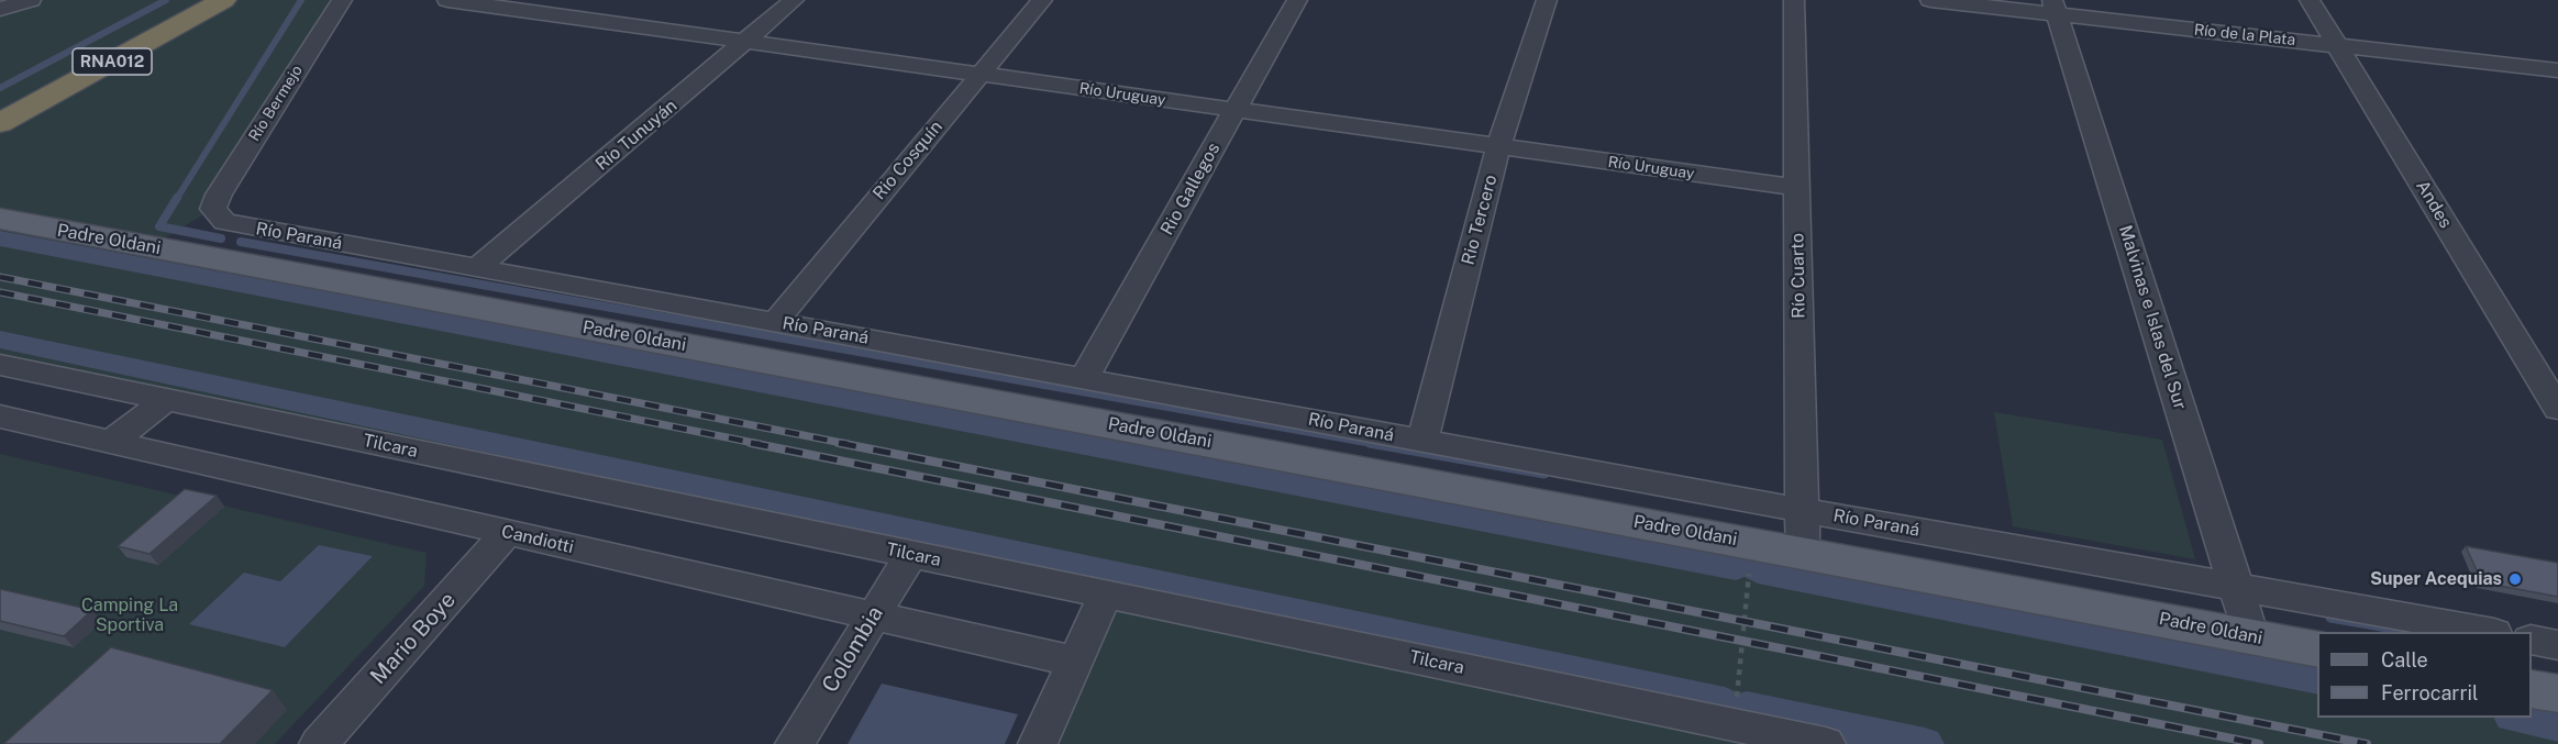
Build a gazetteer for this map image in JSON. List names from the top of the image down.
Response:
{
  "streets": {
    "highway": ["RNA012"],
    "main road": ["Padre Oldani"],
    "street": [
      "Río de la Plata",
      "Río Uruguay",
      "Río Bermejo",
      "Río Tunuyán",
      "Rio Cosquín",
      "Rio Gallegos",
      "Andes",
      "Rio Tercero",
      "Río Paraná",
      "Río Cuarto",
      "Malvinas e Islas del Sur",
      "Tilcara",
      "Candiotti",
      "Mario Boye",
      "Colombia"
    ]
  },
  "crossings": [
    ["Río de la Plata", "Andes"],
    ["Río de la Plata", "Malvinas e Islas del Sur"],
    ["Río Uruguay", "Río Tunuyán"],
    ["Río Uruguay", "Rio Cosquín"],
    ["Río Uruguay", "Rio Gallegos"],
    ["Río Uruguay", "Rio Tercero"],
    ["Río Uruguay", "Río Cuarto"],
    ["Río Bermejo", "Río Paraná"],
    ["Río Tunuyán", "Río Paraná"],
    ["Rio Cosquín", "Río Paraná"],
    ["Rio Gallegos", "Río Paraná"],
    ["Rio Tercero", "Río Paraná"],
    ["Río Paraná", "Río Cuarto"],
    ["Río Paraná", "Malvinas e Islas del Sur"],
    ["Padre Oldani", "Río Cuarto"],
    ["Padre Oldani", "Malvinas e Islas del Sur"],
    ["Tilcara", "Colombia"],
    ["Candiotti", "Mario Boye"],
    ["Candiotti", "Colombia"]
  ],
  "parks": ["Camping La Sportiva"],
  "places": ["Super Acequias"],
  "legend": ["Calle", "Ferrocarril"]
}
